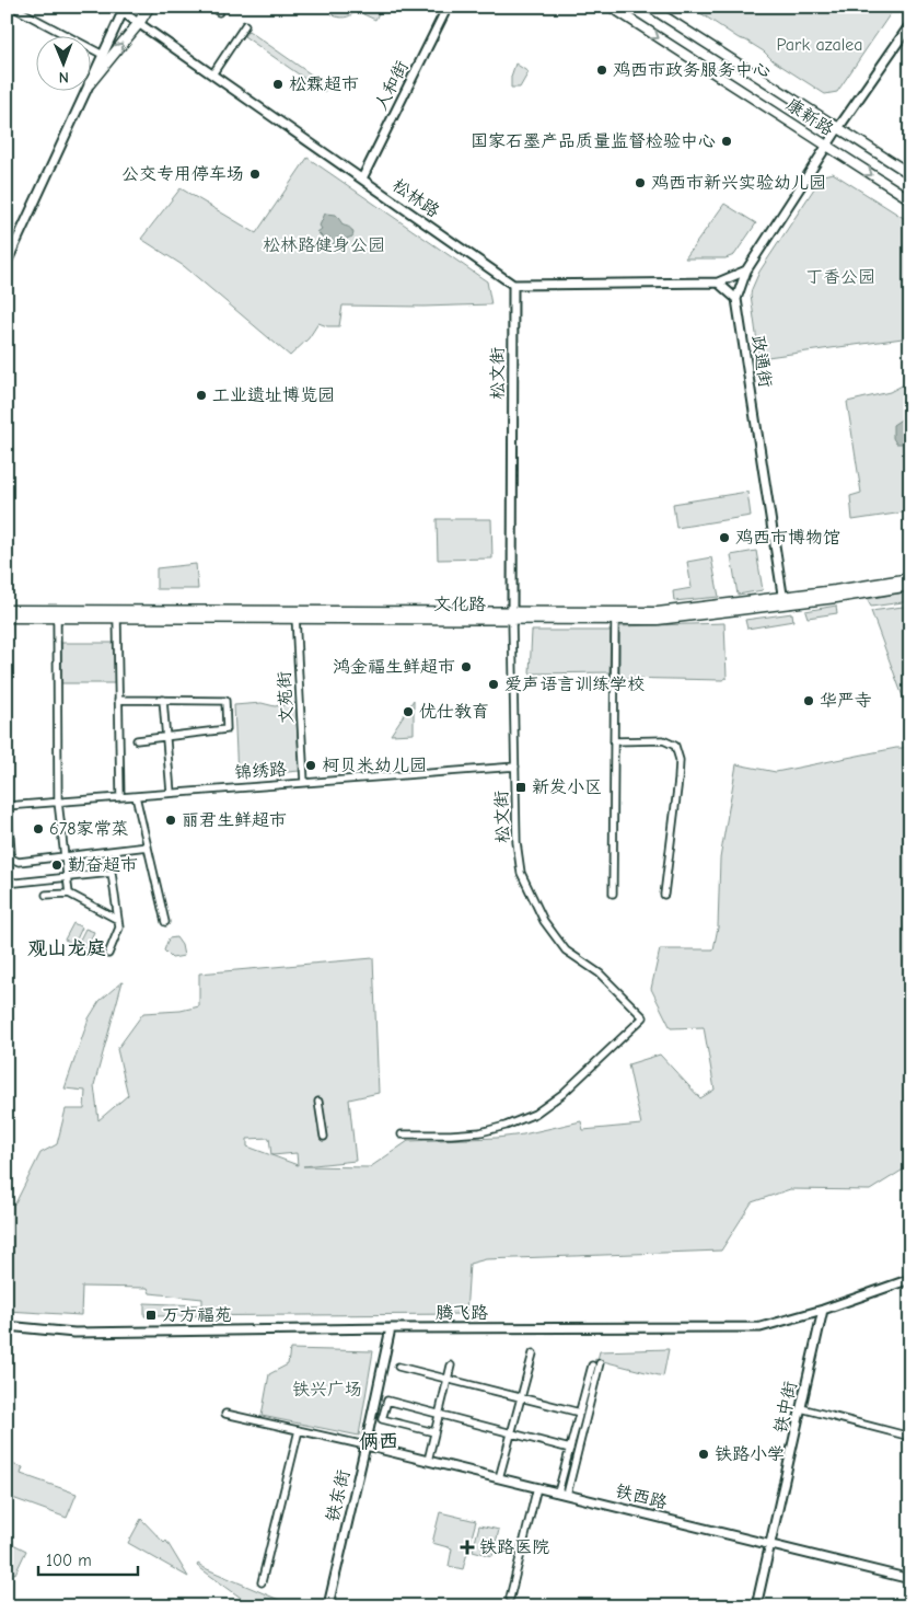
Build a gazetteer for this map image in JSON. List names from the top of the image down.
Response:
{
  "streets": {
    "main road": ["康新路", "文化路"],
    "street": [
      "人和街",
      "松林路",
      "政通街",
      "松文街",
      "文苑街",
      "锦绣路",
      "腾飞路",
      "铁中街",
      "铁东街",
      "铁西路"
    ]
  },
  "crossings": [
    ["人和街", "松林路"],
    ["康新路", "政通街"],
    ["松林路", "松文街"],
    ["政通街", "文化路"],
    ["松文街", "文化路"],
    ["松文街", "锦绣路"],
    ["文化路", "文苑街"],
    ["文苑街", "锦绣路"],
    ["腾飞路", "铁中街"],
    ["腾飞路", "铁东街"],
    ["铁中街", "铁西路"],
    ["铁东街", "铁西路"]
  ],
  "districts": ["观山龙庭", "俩西"],
  "parks": [
    "Park azalea",
    "松林路健身公园",
    "丁香公园",
    "铁兴广场"
  ],
  "places": {
    "other": [
      "鸡西市政务服务中心",
      "松霖超市",
      "国家石墨产品质量监督检验中心",
      "公交专用停车场",
      "鸡西市新兴实验幼儿园",
      "工业遗址博览园",
      "鸡西市博物馆",
      "鸿金福生鲜超市",
      "爱声语言训练学校",
      "华严寺",
      "优仕教育",
      "柯贝米幼儿园",
      "丽君生鲜超市",
      "678家常菜",
      "勤奋超市",
      "铁路小学"
    ],
    "transit": ["新发小区", "万方福苑"],
    "health": ["铁路医院"]
  },
  "scale_bar": "100 m",
  "north": "bottom"
}
